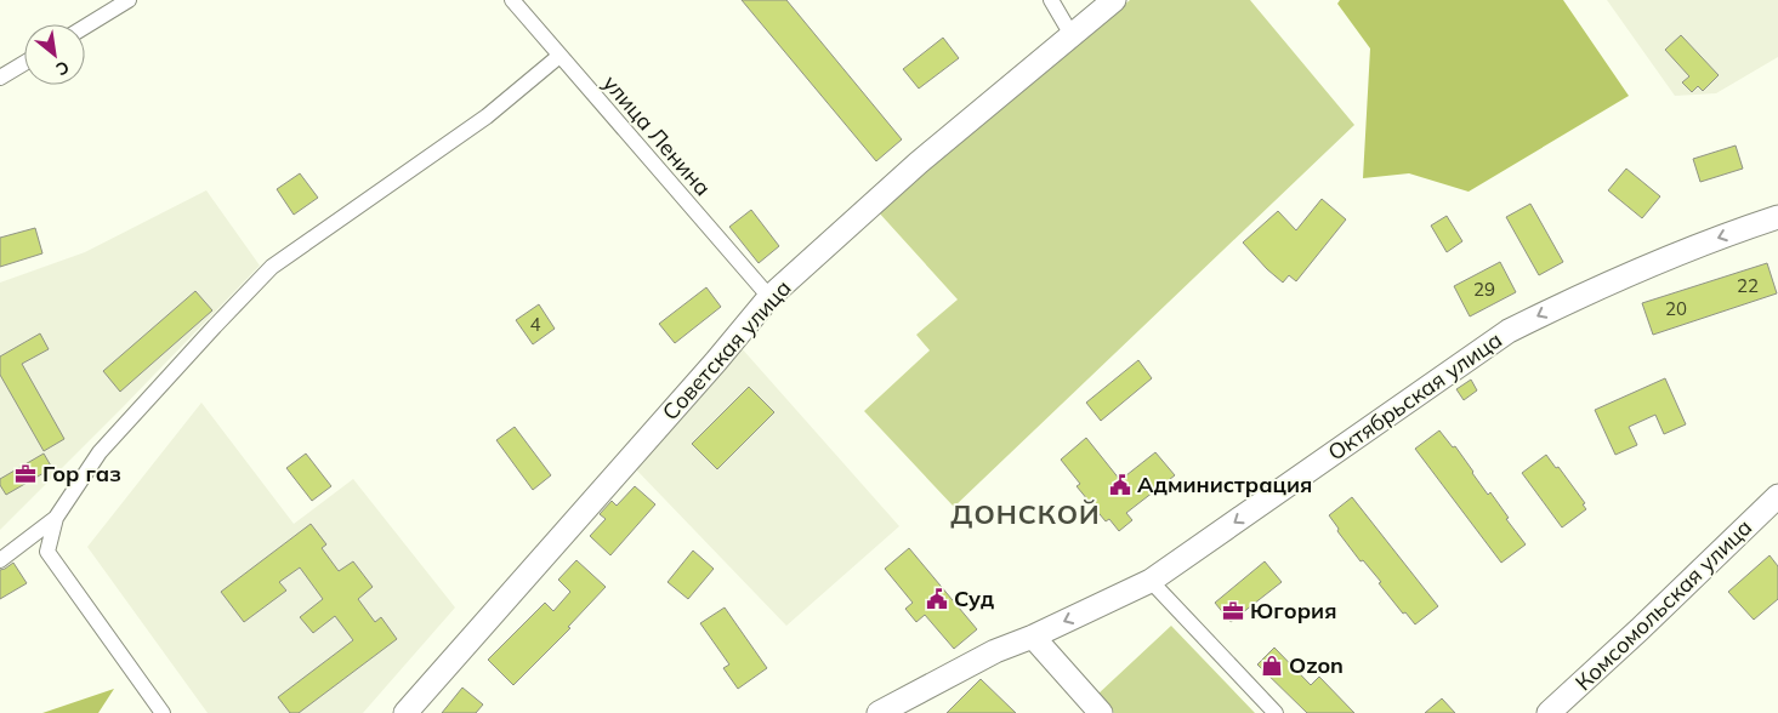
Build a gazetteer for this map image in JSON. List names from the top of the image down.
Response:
{
  "streets": {
    "main road": ["Советская улица", "Октябрьская улица", "Комсомольская улица"],
    "street": ["улица Ленина"]
  },
  "crossings": [
    ["улица Ленина", "Советская улица"]
  ],
  "one_way": ["Октябрьская улица"],
  "districts": ["ДОНСКОЙ"],
  "places": {
    "office": ["Гор газ", "Югория"],
    "public building": ["Администрация", "Суд"],
    "shop": ["Ozon"]
  },
  "house_numbers": [
    "22",
    "29",
    "20",
    "4"
  ],
  "north": "bottom right"
}
